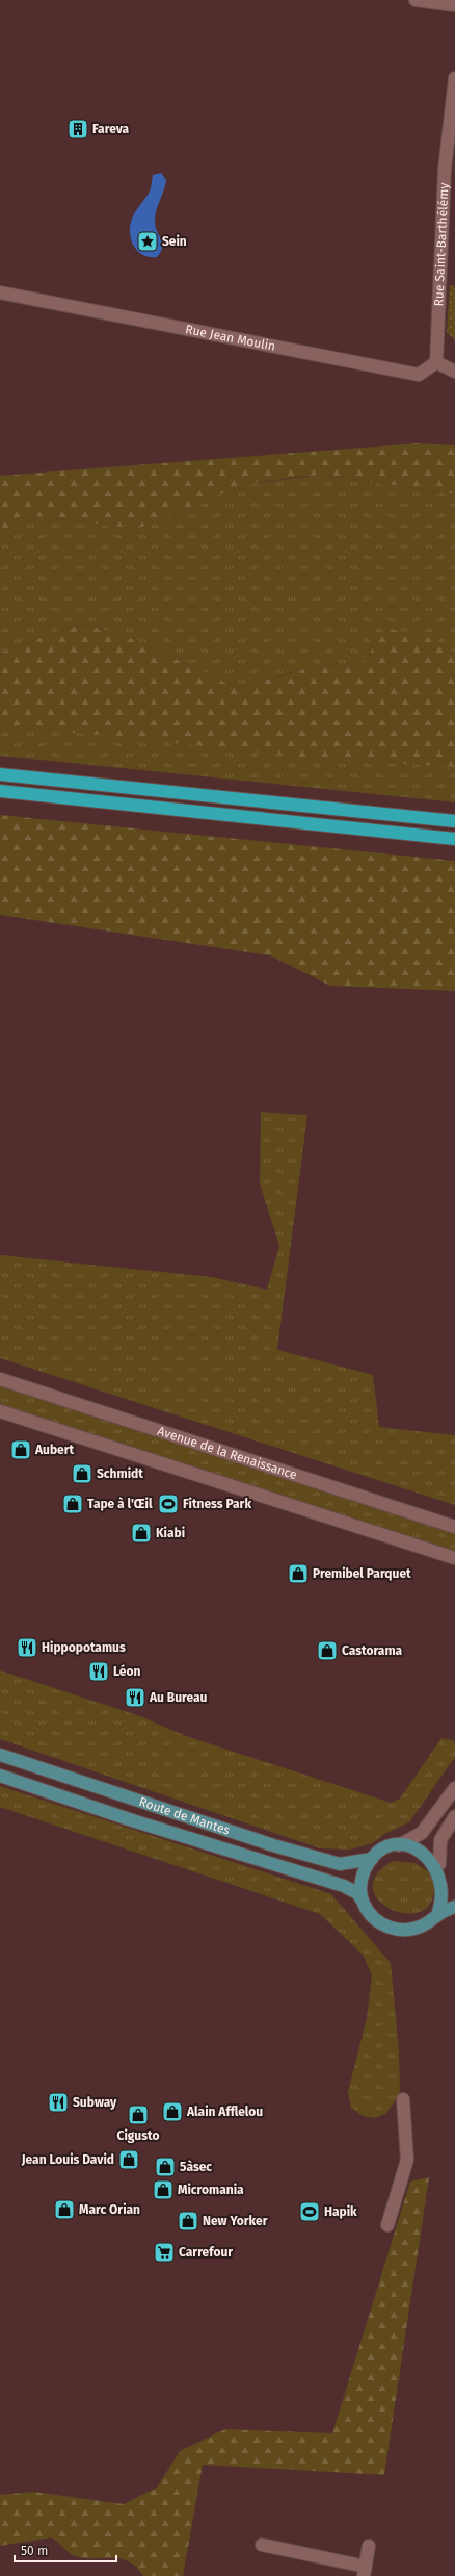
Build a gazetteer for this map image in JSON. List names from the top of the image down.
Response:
{
  "streets": {
    "main road": ["Route de Mantes"],
    "street": ["Rue Saint-Barthélémy", "Rue Jean Moulin", "Avenue de la Renaissance"]
  },
  "crossings": [
    ["Rue Saint-Barthélémy", "Rue Jean Moulin"]
  ],
  "places": {
    "building": ["Fareva"],
    "place": ["Sein"],
    "shop": [
      "Aubert",
      "Schmidt",
      "Tape à l'Œil",
      "Kiabi",
      "Premibel Parquet",
      "Castorama",
      "Alain Afflelou",
      "Cigusto",
      "Jean Louis David",
      "5àsec",
      "Micromania",
      "Marc Orian",
      "New Yorker"
    ],
    "sports": ["Fitness Park", "Hapik"],
    "restaurant": [
      "Hippopotamus",
      "Léon",
      "Au Bureau",
      "Subway"
    ],
    "supermarket": ["Carrefour"]
  },
  "scale_bar": "50 m"
}
